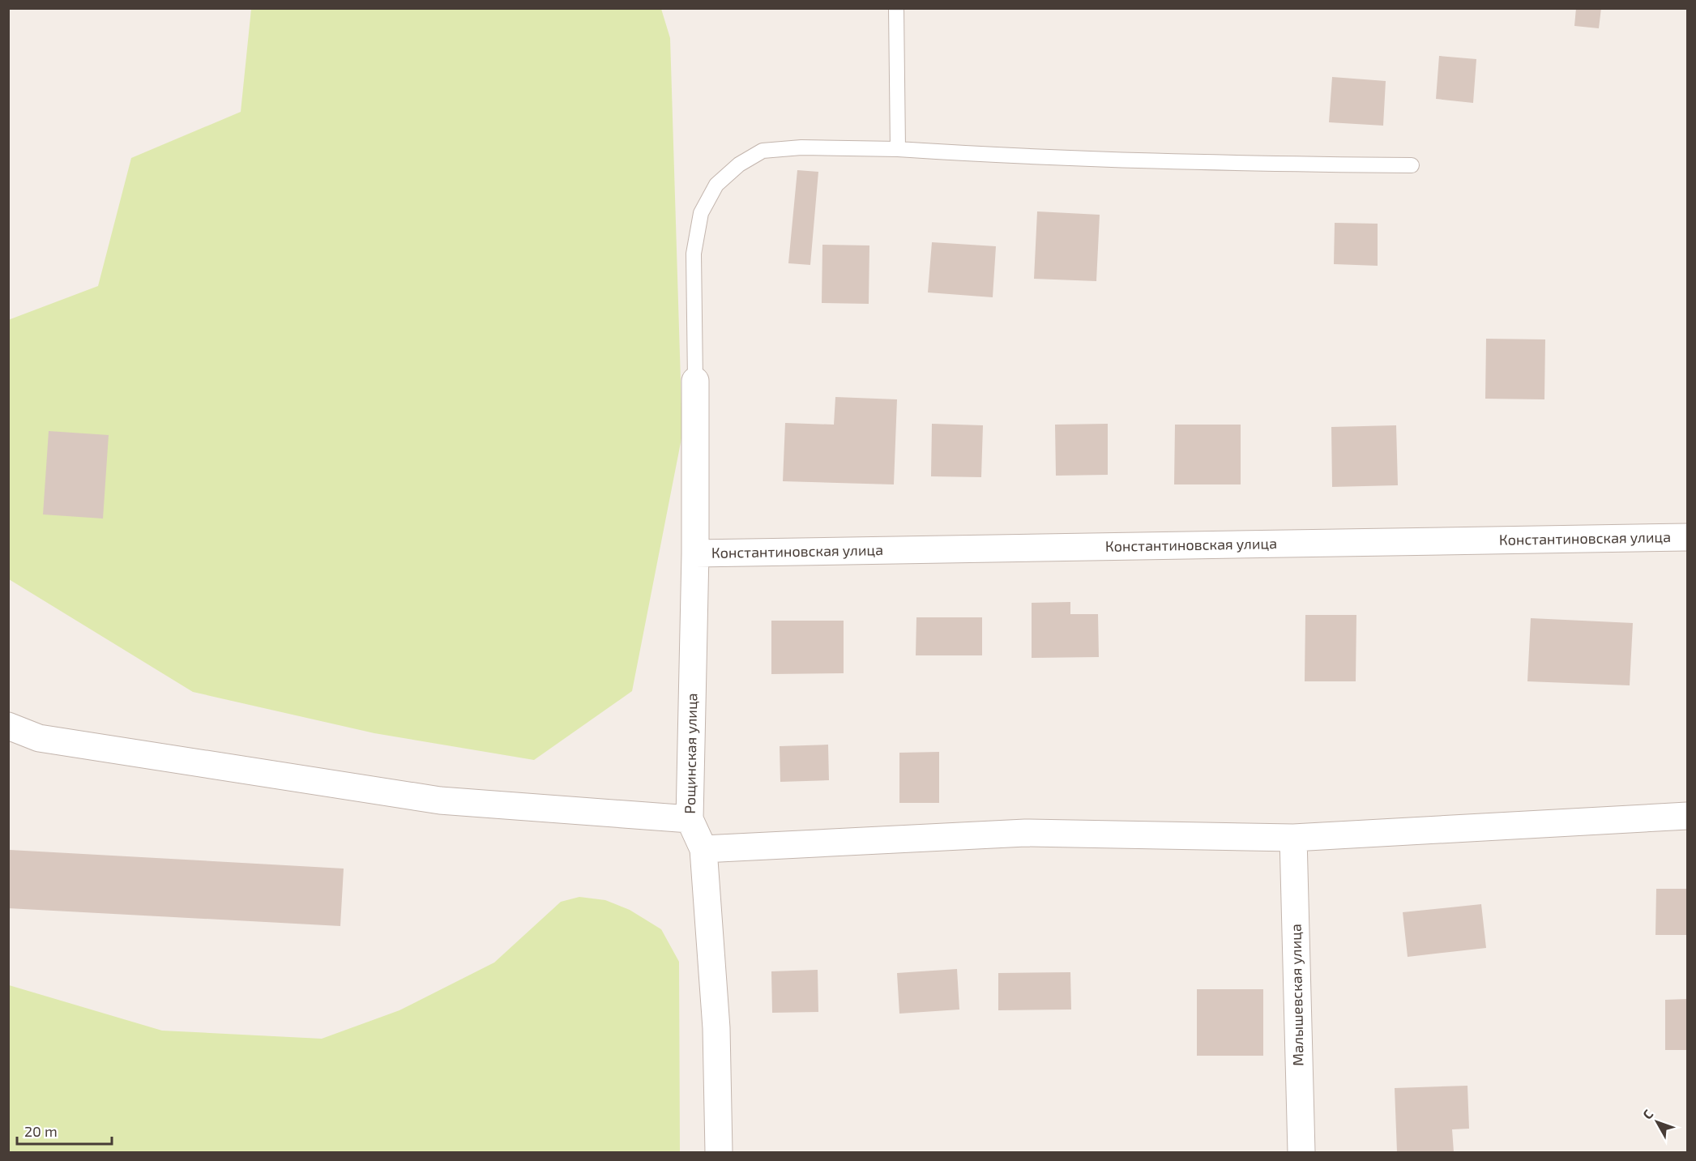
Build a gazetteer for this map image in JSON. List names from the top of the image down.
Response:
{
  "streets": {
    "street": ["Константиновская улица", "Рощинская улица", "Малышевская улица"]
  },
  "crossings": [
    ["Константиновская улица", "Рощинская улица"]
  ],
  "scale_bar": "20 m",
  "north": "top left"
}
